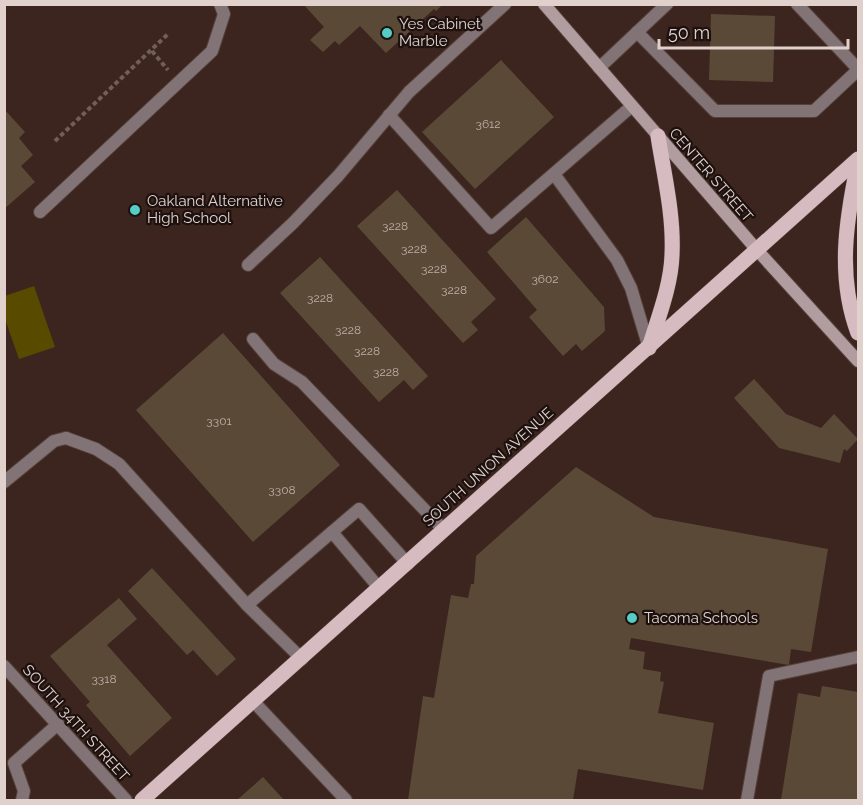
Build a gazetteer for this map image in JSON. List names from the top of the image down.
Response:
{
  "streets": {
    "main road": ["CENTER STREET", "SOUTH UNION AVENUE"],
    "street": ["SOUTH 34TH STREET"]
  },
  "crossings": [
    ["CENTER STREET", "SOUTH UNION AVENUE"]
  ],
  "places": ["Yes Cabinet Marble", "Oakland Alternative High School", "Tacoma Schools"],
  "house_numbers": [
    "3612",
    "3228",
    "3228",
    "3228",
    "3602",
    "3228",
    "3228",
    "3228",
    "3228",
    "3228",
    "3301",
    "3308",
    "3318"
  ],
  "scale_bar": "50 m"
}
